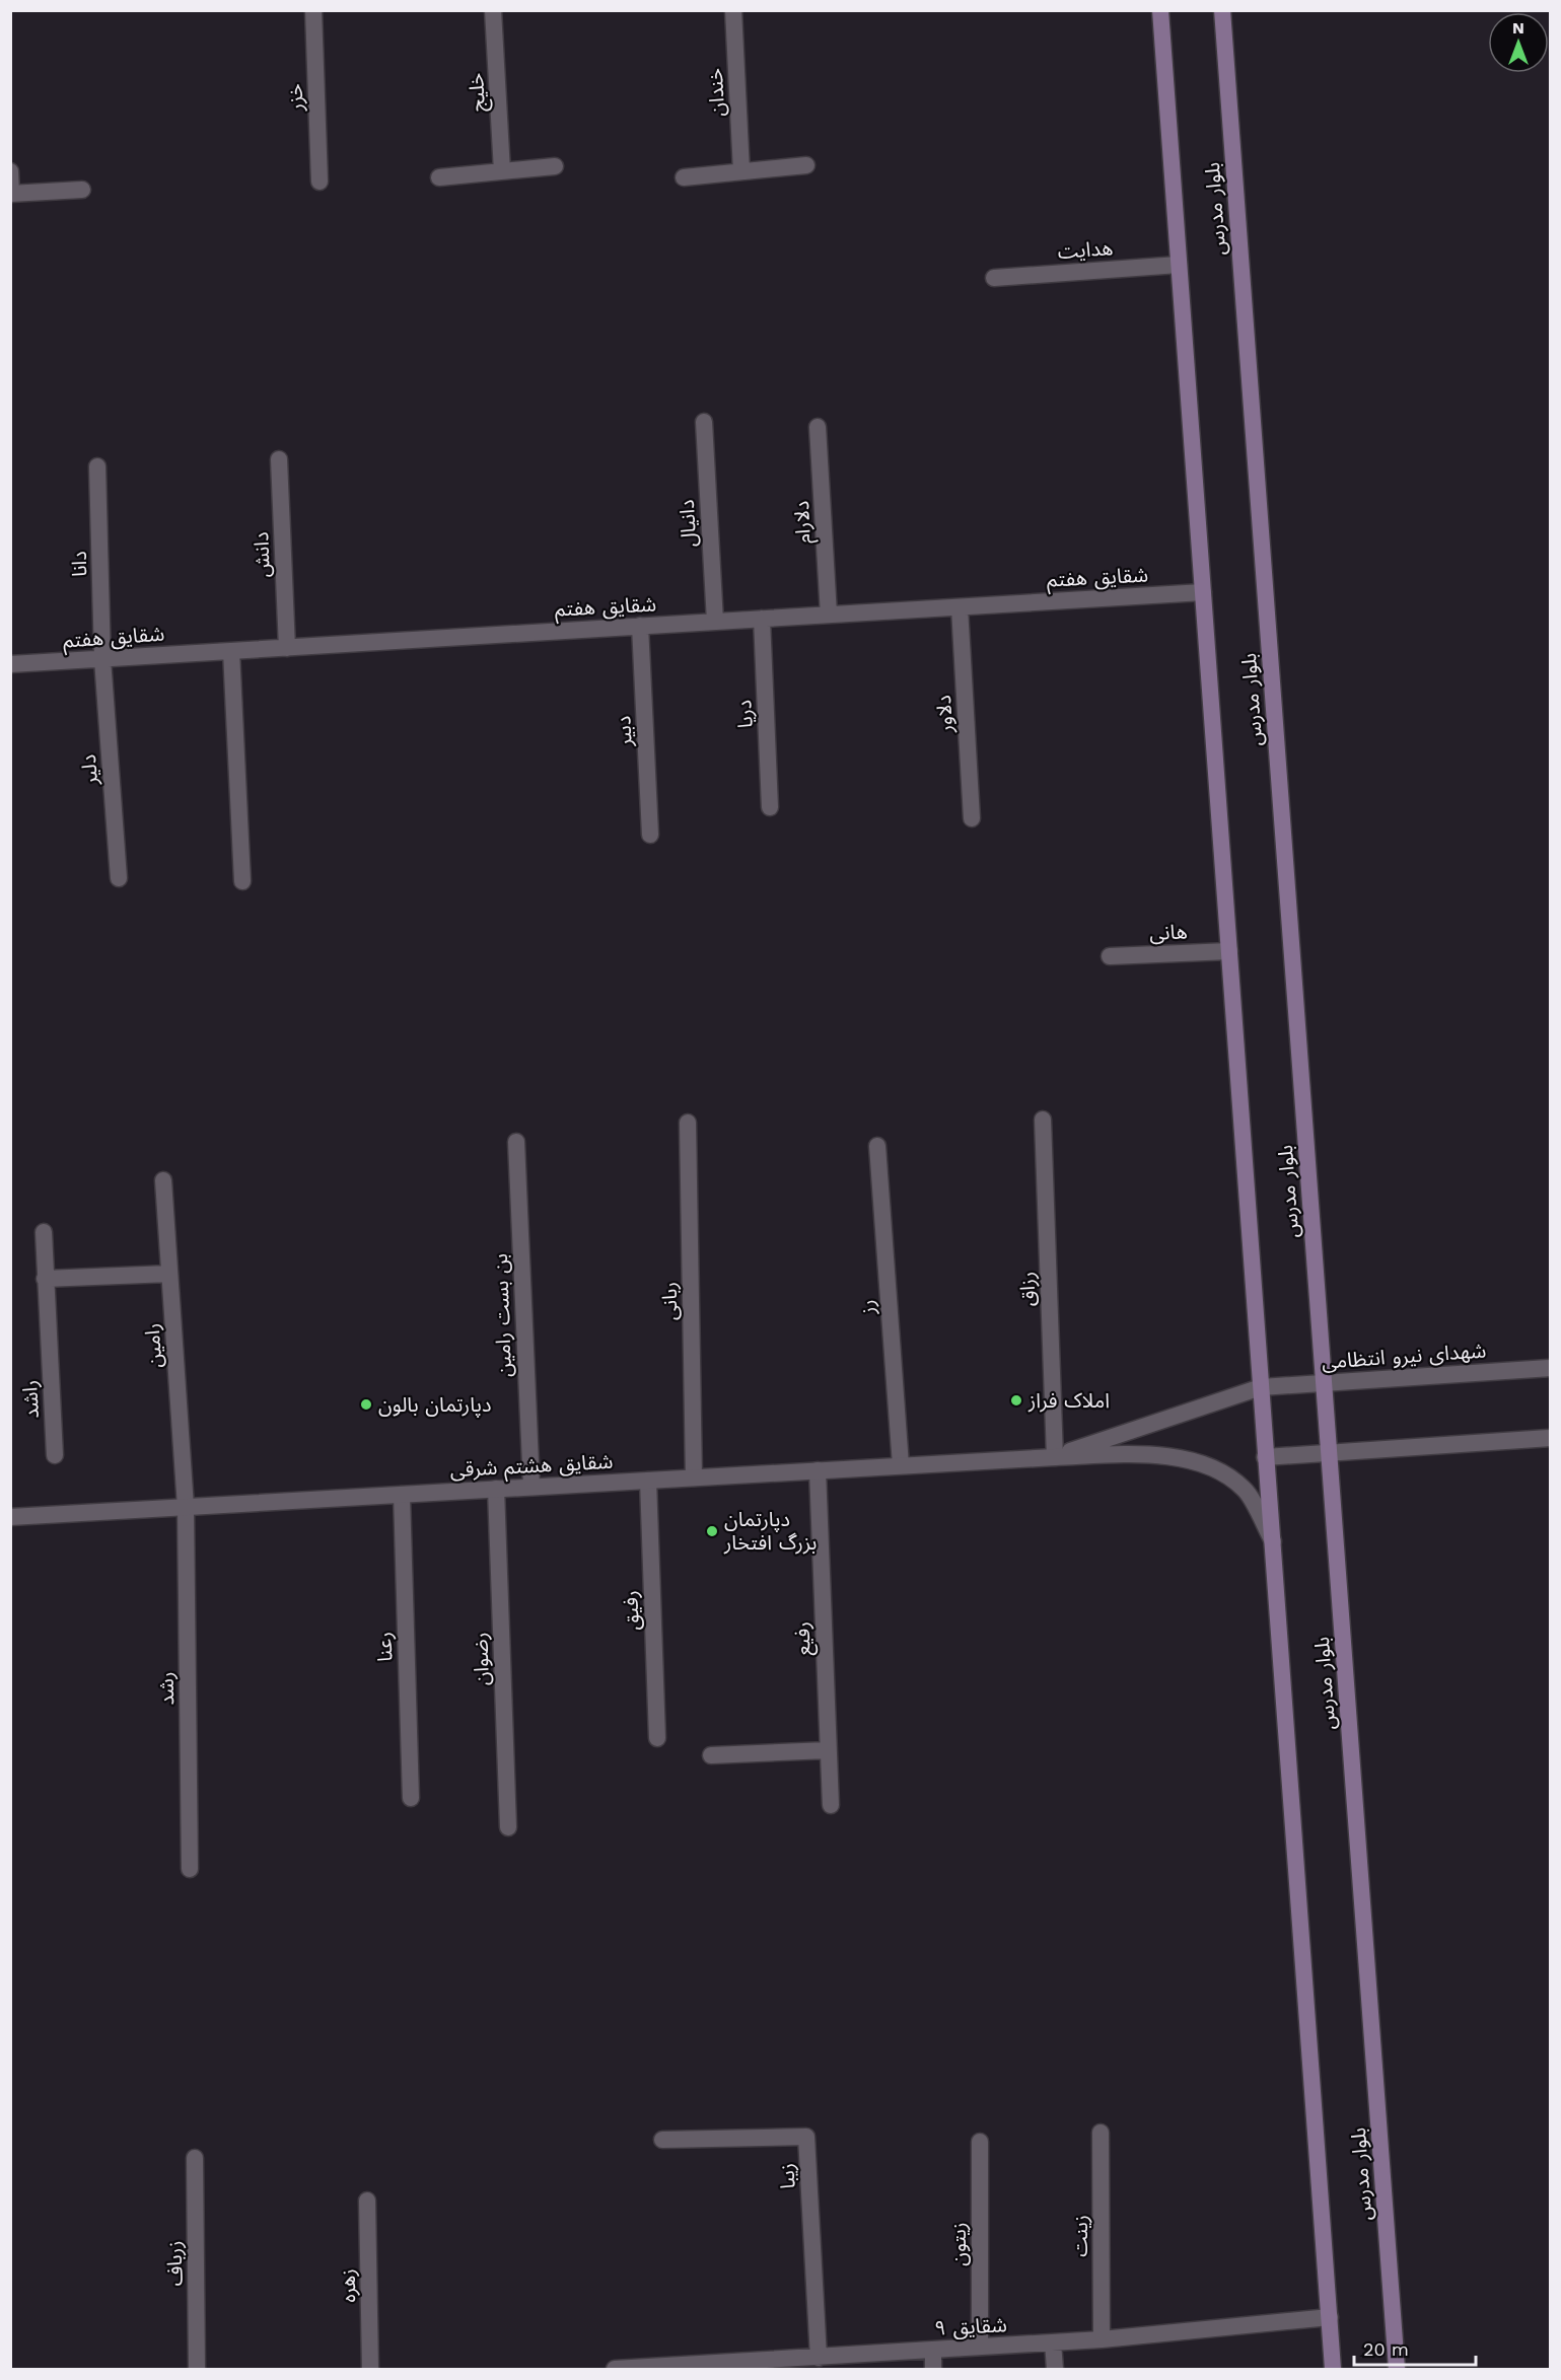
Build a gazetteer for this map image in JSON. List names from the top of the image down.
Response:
{
  "streets": {
    "main road": ["بلوار مدرس"],
    "street": [
      "خلیج",
      "خندان",
      "خزر",
      "هدایت",
      "دلارام",
      "دانیال",
      "دانش",
      "دانا",
      "شقایق هفتم",
      "دریا",
      "دلاور",
      "دبیر",
      "دلیر",
      "هانی",
      "رزاق",
      "ربانی",
      "رز",
      "بن بست رامین",
      "رامین",
      "شهدای نیرو انتظامی",
      "راشد",
      "شقایق هشتم شرقی",
      "رفیق",
      "رفیع",
      "رعنا",
      "رضوان",
      "رشد",
      "زیبا",
      "زینت",
      "زیتون",
      "زرباف",
      "زهره",
      "شقایق ۹"
    ]
  },
  "crossings": [
    ["بلوار مدرس", "هدایت"],
    ["بلوار مدرس", "شقایق هفتم"],
    ["بلوار مدرس", "هانی"],
    ["بلوار مدرس", "شهدای نیرو انتظامی"],
    ["بلوار مدرس", "شقایق هشتم شرقی"],
    ["بلوار مدرس", "شقایق ۹"],
    ["دلارام", "شقایق هفتم"],
    ["دانیال", "شقایق هفتم"],
    ["دانش", "شقایق هفتم"],
    ["دانا", "شقایق هفتم"],
    ["دانا", "دلیر"],
    ["شقایق هفتم", "دریا"],
    ["شقایق هفتم", "دلاور"],
    ["شقایق هفتم", "دبیر"],
    ["شقایق هفتم", "دلیر"],
    ["رزاق", "شقایق هشتم شرقی"],
    ["ربانی", "شقایق هشتم شرقی"],
    ["رز", "شقایق هشتم شرقی"],
    ["بن بست رامین", "شقایق هشتم شرقی"],
    ["رامین", "شقایق هشتم شرقی"],
    ["رامین", "رشد"],
    ["شهدای نیرو انتظامی", "شقایق هشتم شرقی"],
    ["شقایق هشتم شرقی", "رفیق"],
    ["شقایق هشتم شرقی", "رفیع"],
    ["شقایق هشتم شرقی", "رعنا"],
    ["شقایق هشتم شرقی", "رضوان"],
    ["شقایق هشتم شرقی", "رشد"],
    ["زیبا", "شقایق ۹"],
    ["زینت", "شقایق ۹"],
    ["زیتون", "شقایق ۹"]
  ],
  "places": ["املاک فراز", "دپارتمان بالون", "دپارتمان بزرگ افتخار"],
  "scale_bar": "20 m",
  "north": "top"
}
